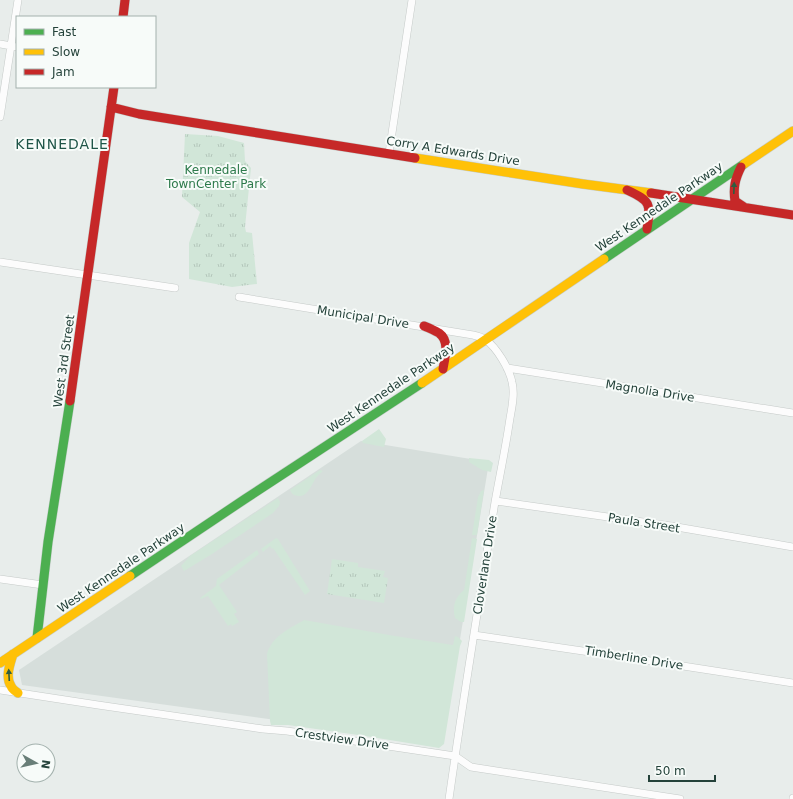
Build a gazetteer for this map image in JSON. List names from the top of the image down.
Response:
{
  "streets": {
    "street": [
      "Corry A Edwards Drive",
      "West Kennedale Parkway",
      "Municipal Drive",
      "West 3rd Street",
      "Magnolia Drive",
      "Paula Street",
      "Cloverlane Drive",
      "Timberline Drive",
      "Crestview Drive"
    ]
  },
  "crossings": [
    ["Corry A Edwards Drive", "West Kennedale Parkway"],
    ["Corry A Edwards Drive", "West 3rd Street"],
    ["West Kennedale Parkway", "Municipal Drive"],
    ["West Kennedale Parkway", "West 3rd Street"],
    ["West Kennedale Parkway", "Cloverlane Drive"],
    ["Municipal Drive", "Cloverlane Drive"],
    ["Magnolia Drive", "Cloverlane Drive"],
    ["Paula Street", "Cloverlane Drive"],
    ["Cloverlane Drive", "Timberline Drive"],
    ["Cloverlane Drive", "Crestview Drive"]
  ],
  "districts": ["KENNEDALE"],
  "parks": ["Kennedale TownCenter Park"],
  "legend": ["Fast", "Slow", "Jam"],
  "scale_bar": "50 m",
  "north": "right"
}
